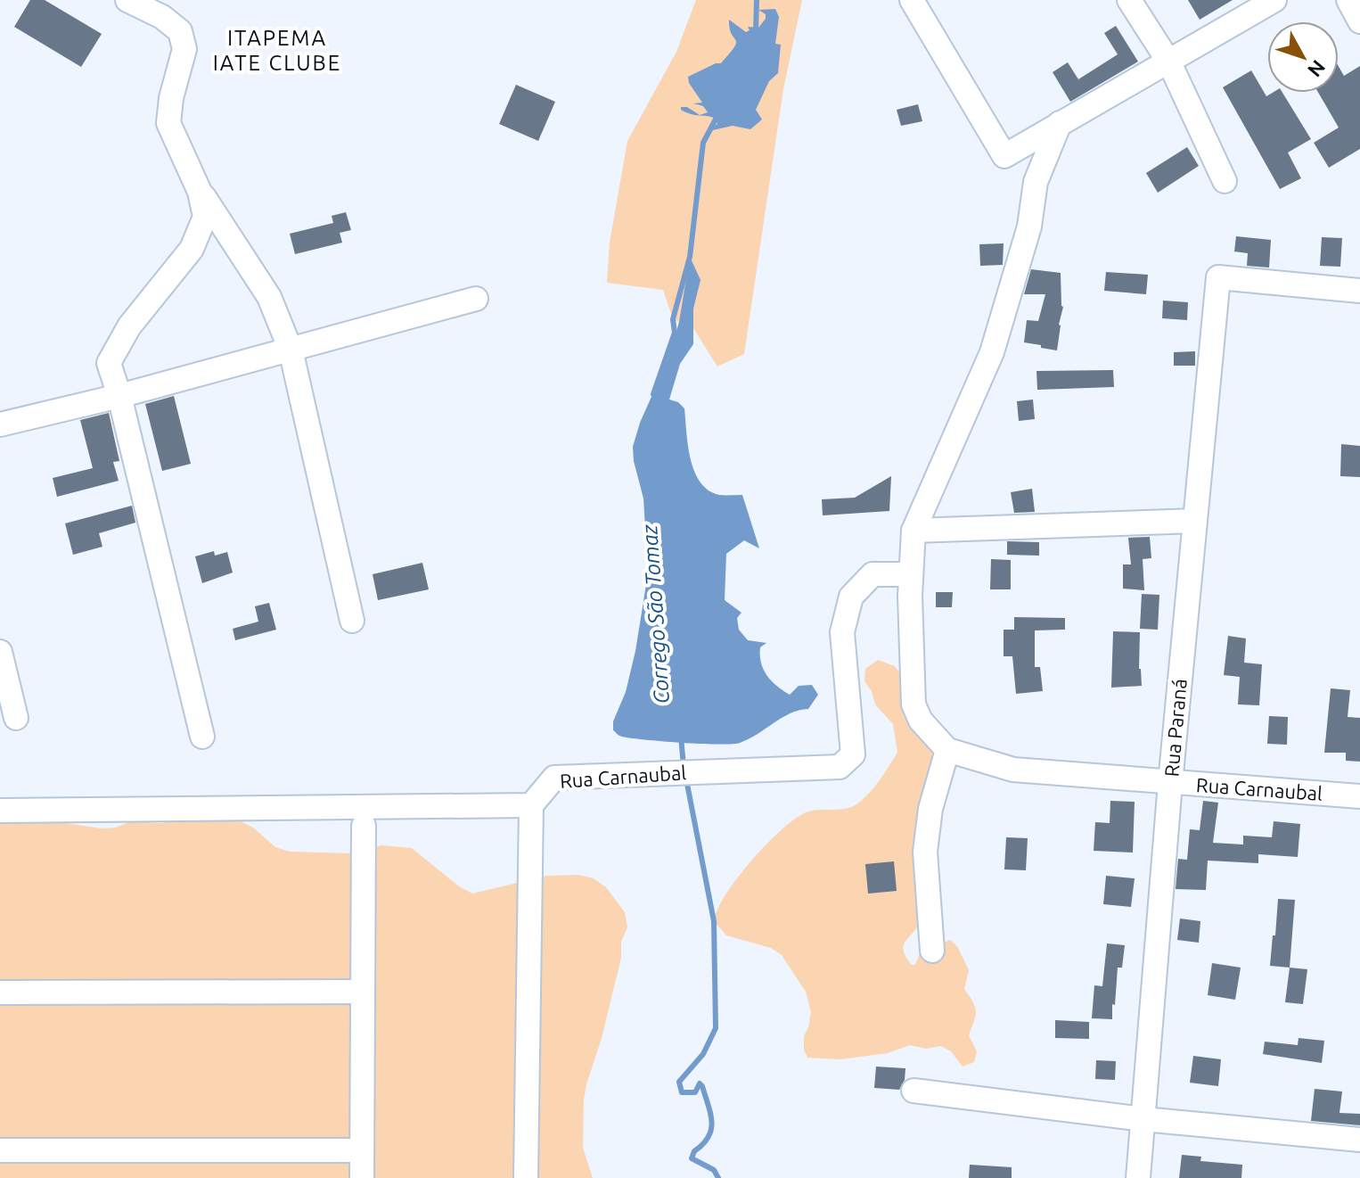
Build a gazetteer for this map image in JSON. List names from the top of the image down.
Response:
{
  "streets": {
    "street": ["Rua Paraná", "Rua Carnaubal"]
  },
  "crossings": [
    ["Rua Paraná", "Rua Carnaubal"]
  ],
  "districts": ["ITAPEMA IATE CLUBE"],
  "water": ["Corrego São Tomaz"],
  "north": "bottom right"
}
